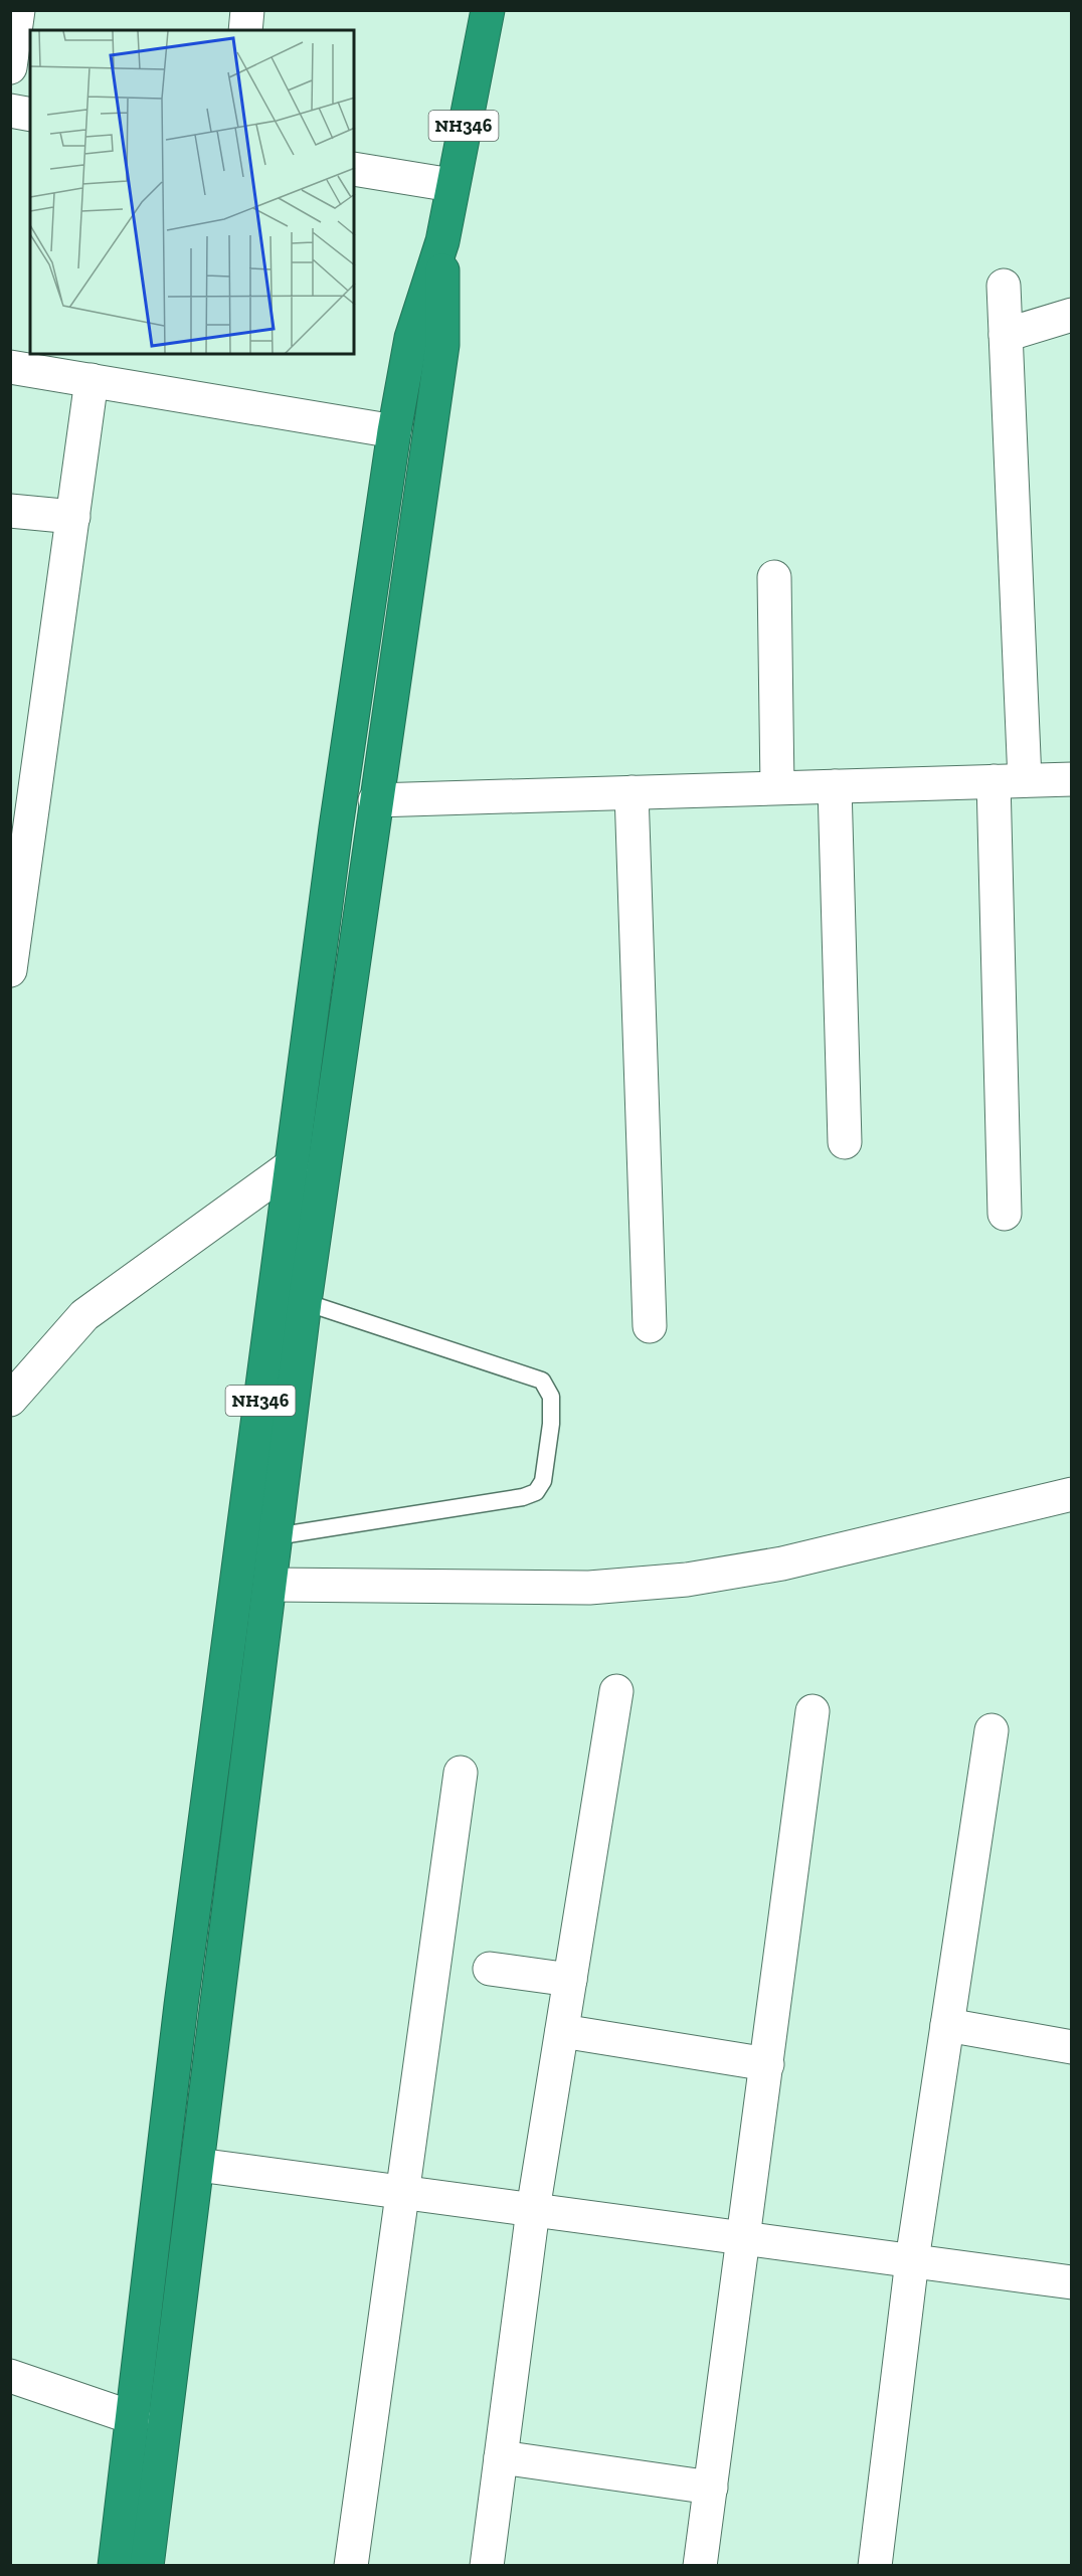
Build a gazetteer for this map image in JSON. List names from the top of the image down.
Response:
{
  "streets": {
    "highway": ["NH346"]
  }
}
